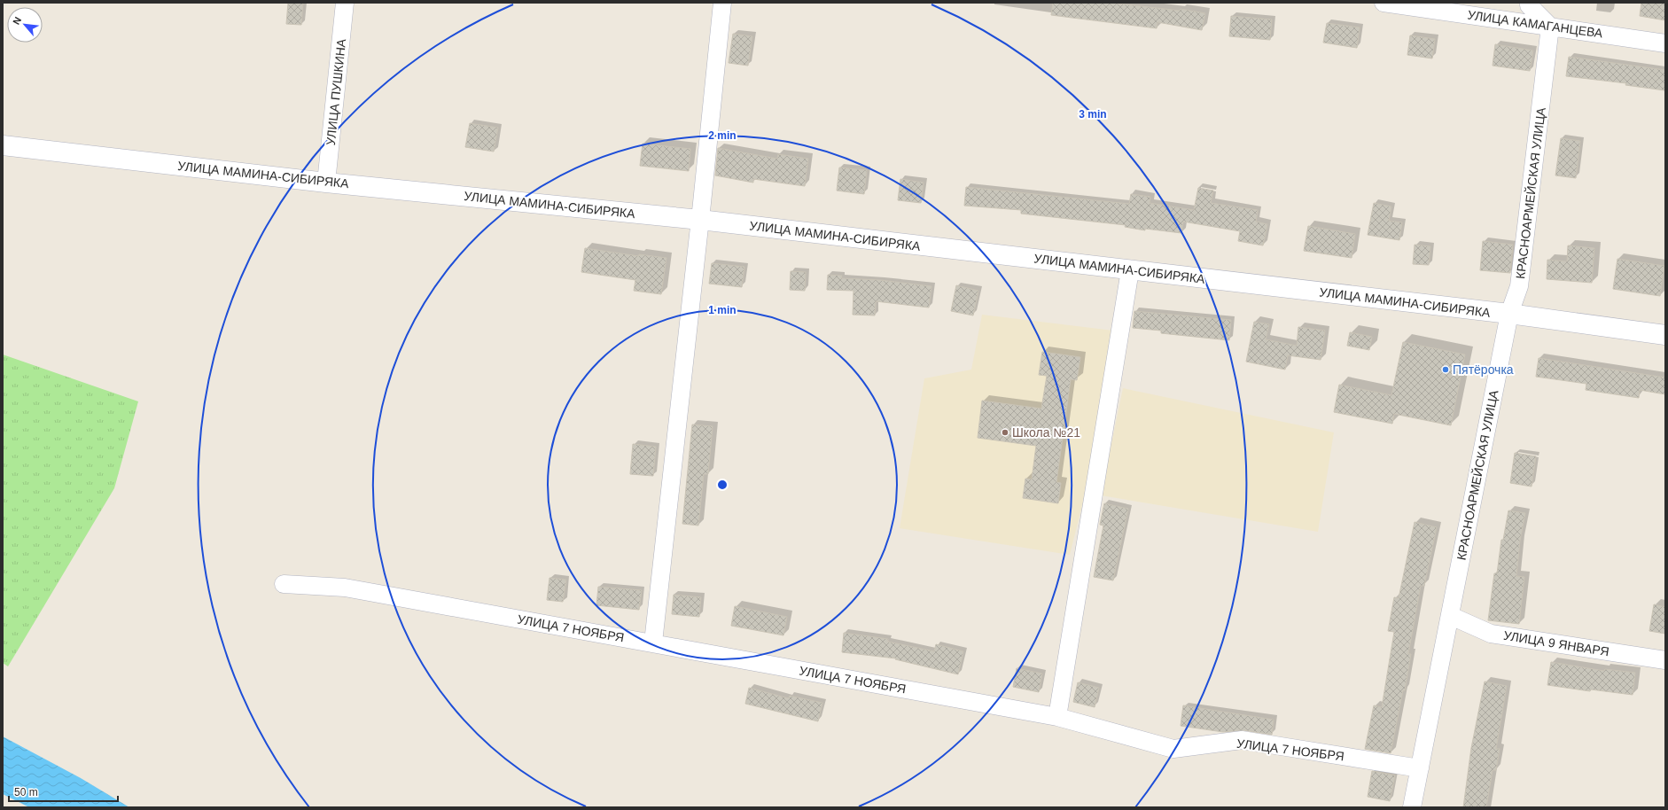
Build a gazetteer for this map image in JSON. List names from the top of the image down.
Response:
{
  "streets": {
    "street": [
      "УЛИЦА КАМАГАНЦЕВА",
      "УЛИЦА ПУШКИНА",
      "УЛИЦА МАМИНА-СИБИРЯКА",
      "КРАСНОАРМЕЙСКАЯ УЛИЦА",
      "УЛИЦА 7 НОЯБРЯ",
      "УЛИЦА 9 ЯНВАРЯ"
    ]
  },
  "crossings": [
    ["УЛИЦА КАМАГАНЦЕВА", "КРАСНОАРМЕЙСКАЯ УЛИЦА"],
    ["УЛИЦА ПУШКИНА", "УЛИЦА МАМИНА-СИБИРЯКА"],
    ["УЛИЦА МАМИНА-СИБИРЯКА", "КРАСНОАРМЕЙСКАЯ УЛИЦА"],
    ["КРАСНОАРМЕЙСКАЯ УЛИЦА", "УЛИЦА 7 НОЯБРЯ"],
    ["КРАСНОАРМЕЙСКАЯ УЛИЦА", "УЛИЦА 9 ЯНВАРЯ"]
  ],
  "places": ["Пятёрочка", "Школа №21"],
  "scale_bar": "50 m",
  "north": "top left",
  "rings": ["3 min", "2 min", "1 min"]
}
